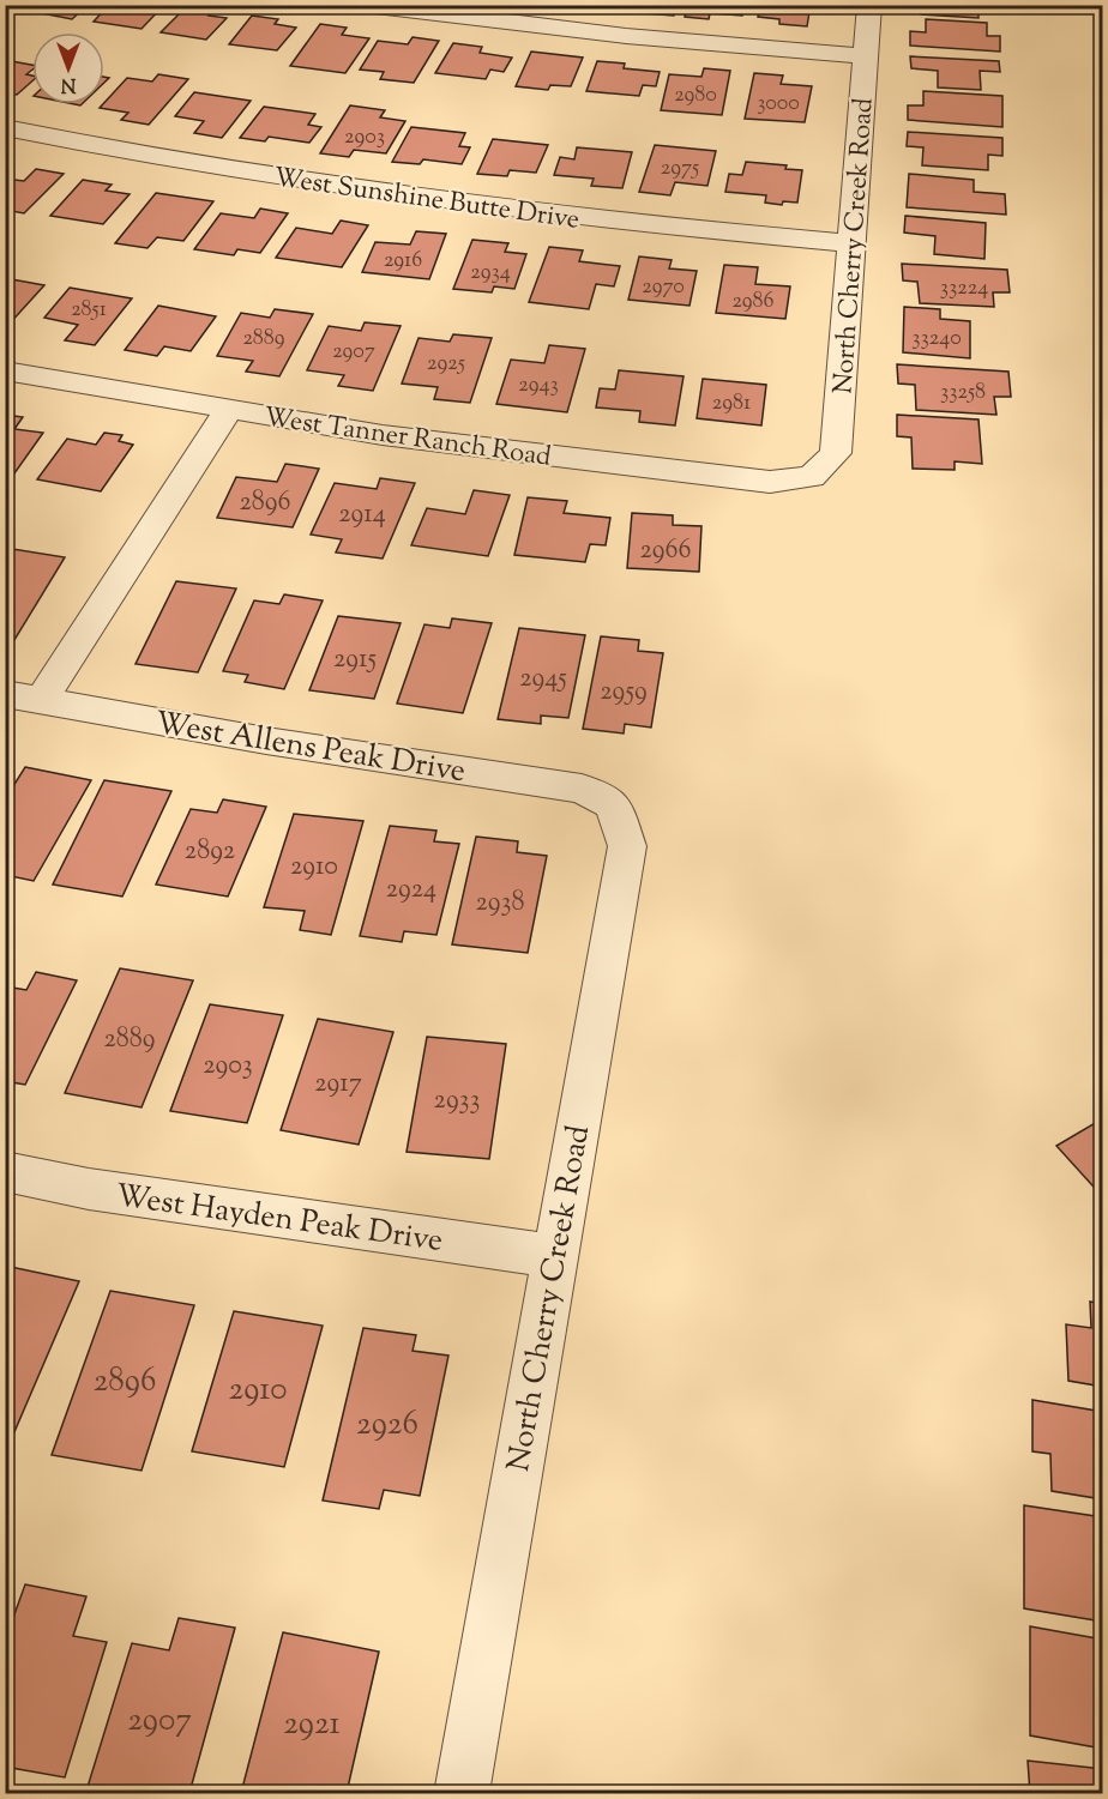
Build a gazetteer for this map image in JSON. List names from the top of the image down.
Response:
{
  "streets": {
    "street": [
      "West Sunshine Butte Drive",
      "North Cherry Creek Road",
      "West Tanner Ranch Road",
      "West Allens Peak Drive",
      "West Hayden Peak Drive"
    ]
  },
  "crossings": [
    ["West Sunshine Butte Drive", "North Cherry Creek Road"],
    ["North Cherry Creek Road", "West Tanner Ranch Road"],
    ["North Cherry Creek Road", "West Allens Peak Drive"],
    ["North Cherry Creek Road", "West Hayden Peak Drive"]
  ],
  "house_numbers": [
    "2980",
    "3000",
    "2903",
    "2975",
    "2916",
    "2934",
    "2970",
    "33224",
    "2986",
    "2851",
    "2889",
    "33240",
    "2907",
    "2925",
    "2943",
    "33258",
    "2981",
    "2896",
    "2914",
    "2966",
    "2915",
    "2945",
    "2959",
    "2892",
    "2910",
    "2924",
    "2938",
    "2889",
    "2903",
    "2917",
    "2933",
    "2896",
    "2910",
    "2926",
    "2907",
    "2921"
  ],
  "north": "bottom"
}
